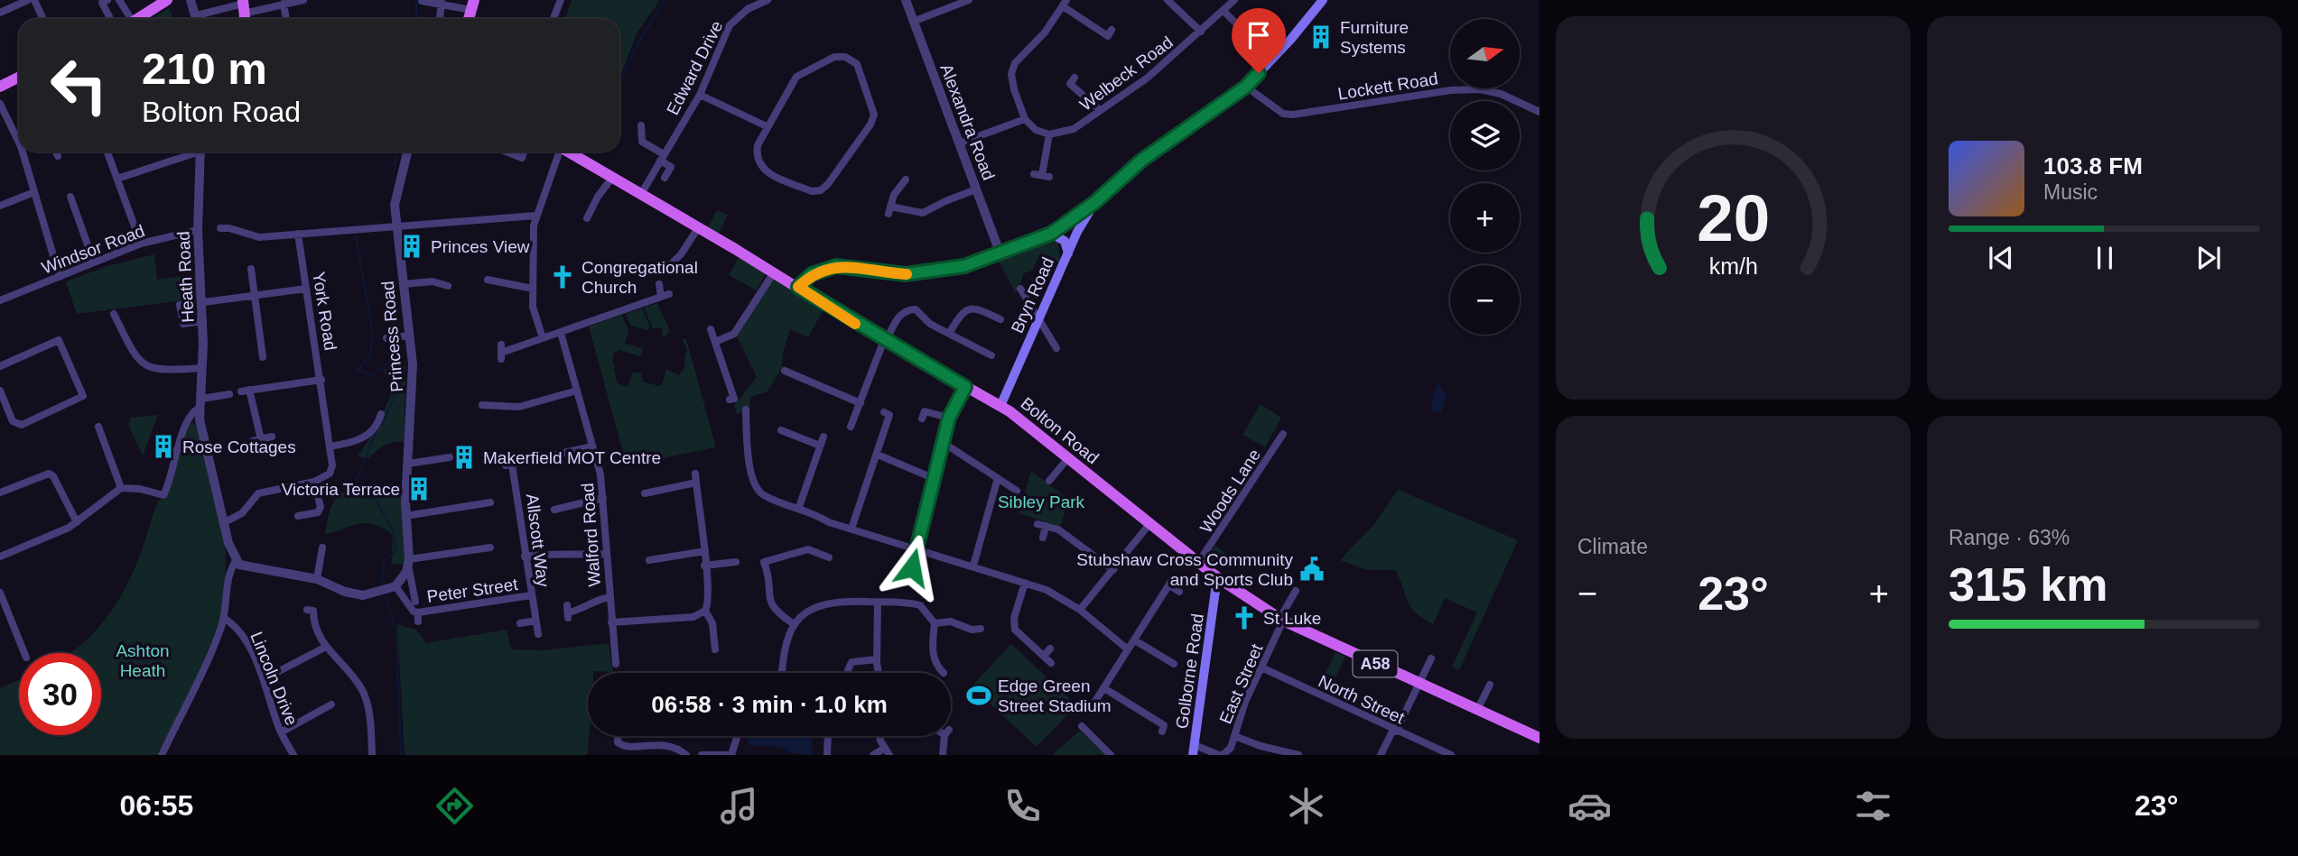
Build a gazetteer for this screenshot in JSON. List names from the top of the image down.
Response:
{
  "streets": {
    "main road": [
      "Bryn Road",
      "Bolton Road",
      "A58",
      "Golborne Road"
    ],
    "street": [
      "Edward Drive",
      "Welbeck Road",
      "Lockett Road",
      "Alexandra Road",
      "Windsor Road",
      "Heath Road",
      "York Road",
      "Princess Road",
      "Woods Lane",
      "Walford Road",
      "Allscott Way",
      "Peter Street",
      "Lincoln Drive",
      "East Street",
      "North Street"
    ]
  },
  "crossings": [
    ["Edward Drive", "Bolton Road"],
    ["Lockett Road", "Bryn Road"],
    ["Windsor Road", "Heath Road"],
    ["Bryn Road", "Bolton Road"],
    ["Bolton Road", "Woods Lane"],
    ["Bolton Road", "Golborne Road"],
    ["Bolton Road", "East Street"],
    ["Woods Lane", "Golborne Road"],
    ["Allscott Way", "Peter Street"],
    ["Golborne Road", "East Street"],
    ["East Street", "North Street"]
  ],
  "parks": ["Sibley Park", "Ashton Heath"],
  "places": {
    "building": [
      "Furniture Systems",
      "Princes View",
      "Rose Cottages",
      "Makerfield MOT Centre",
      "Victoria Terrace"
    ],
    "church": ["Congregational Church", "St Luke"],
    "public building": ["Stubshaw Cross Community and Sports Club"],
    "sports": ["Edge Green Street Stadium"]
  },
  "north": "right",
  "page": {
    "map_buttons": ["+", "−"],
    "turn": ["210 m", "Bolton Road"],
    "song": ["103.8 FM", "Music"],
    "tile": [
      "Climate",
      ["Range · 63%", "315 km"]
    ],
    "heat": ["−", "23°", "+"],
    "limit": "30",
    "trip": "06:58 · 3 min · 1.0 km",
    "tabs": ["06:55", "23°"],
    "gauge": ["20", "km/h"]
  }
}
